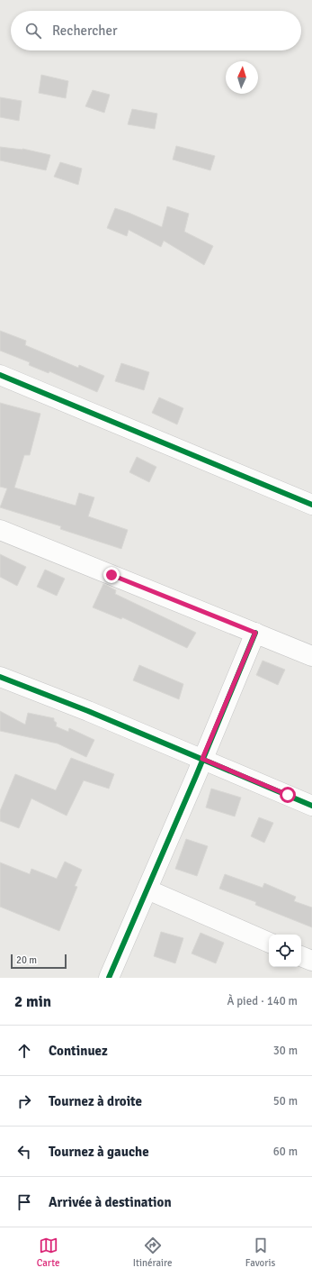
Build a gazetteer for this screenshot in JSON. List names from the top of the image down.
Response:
{
  "scale_bar": "20 m",
  "north": "top",
  "page": {
    "search": "Rechercher",
    "scale": "20 m",
    "heading": ["2 min", "À pied · 140 m"],
    "list": [
      ["Continuez", "30 m"],
      ["Tournez à droite", "50 m"],
      ["Tournez à gauche", "60 m"],
      "Arrivée à destination"
    ],
    "nav": ["Carte", "Itinéraire", "Favoris"]
  }
}
